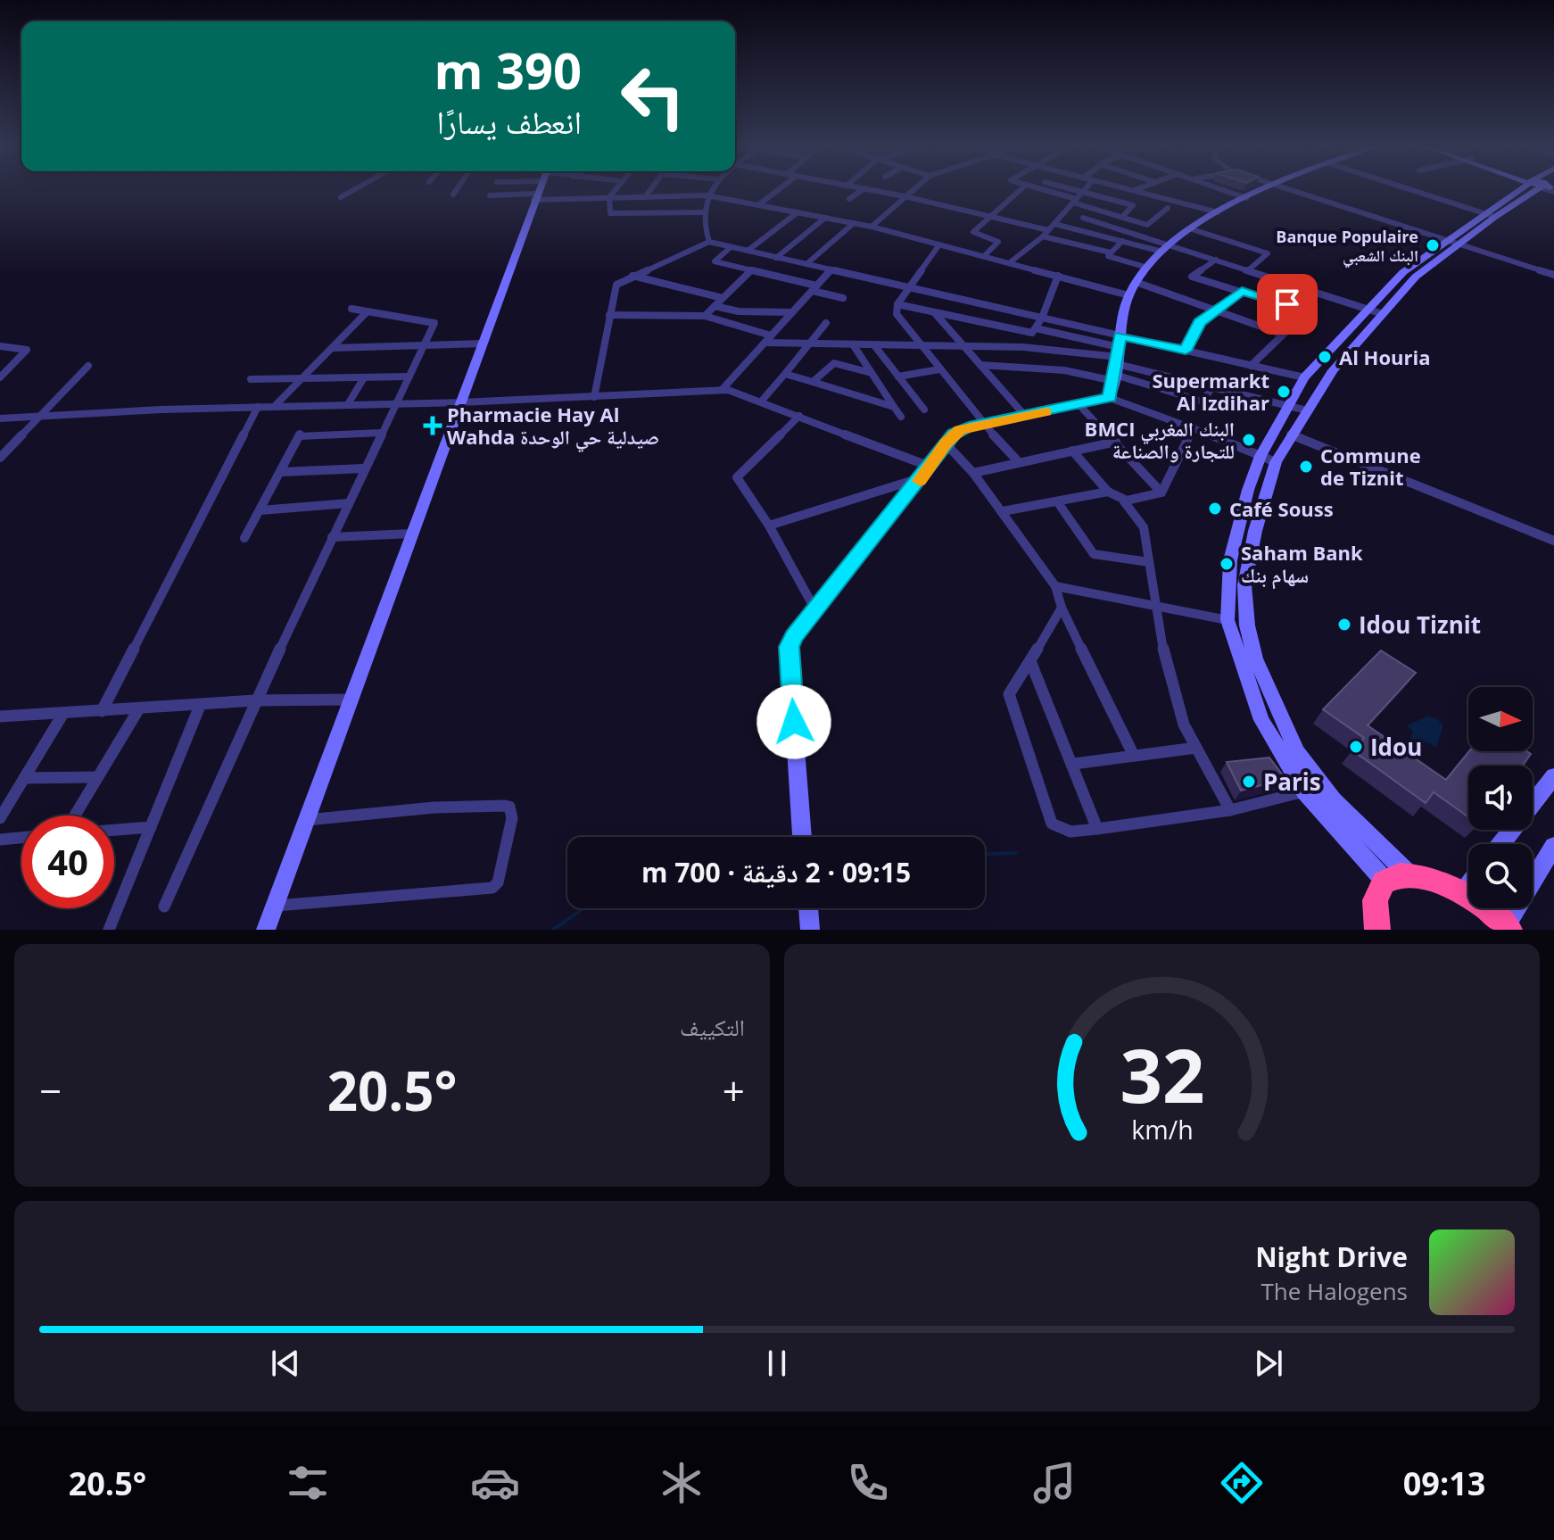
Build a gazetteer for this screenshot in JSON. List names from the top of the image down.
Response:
{
  "places": {
    "other": [
      "Banque Populaire البنك الشعبي",
      "Al Houria",
      "Supermarkt Al Izdihar",
      "BMCI البنك المغربي للتجارة والصناعة",
      "Commune de Tiznit",
      "Café Souss",
      "Saham Bank سهام بنك",
      "Idou Tiznit",
      "Idou",
      "Paris"
    ],
    "health": ["Pharmacie Hay Al Wahda صيدلية حي الوحدة"]
  },
  "north": "right",
  "page": {
    "turn": ["390 m", "انعطف يسارًا"],
    "limit": "40",
    "trip": "09:15 · 2 دقيقة · 700 m",
    "tile": "التكييف",
    "heat": ["−", "20.5°", "+"],
    "song": ["Night Drive", "The Halogens"],
    "tabs": ["09:13", "20.5°"],
    "gauge": ["32", "km/h"]
  }
}
